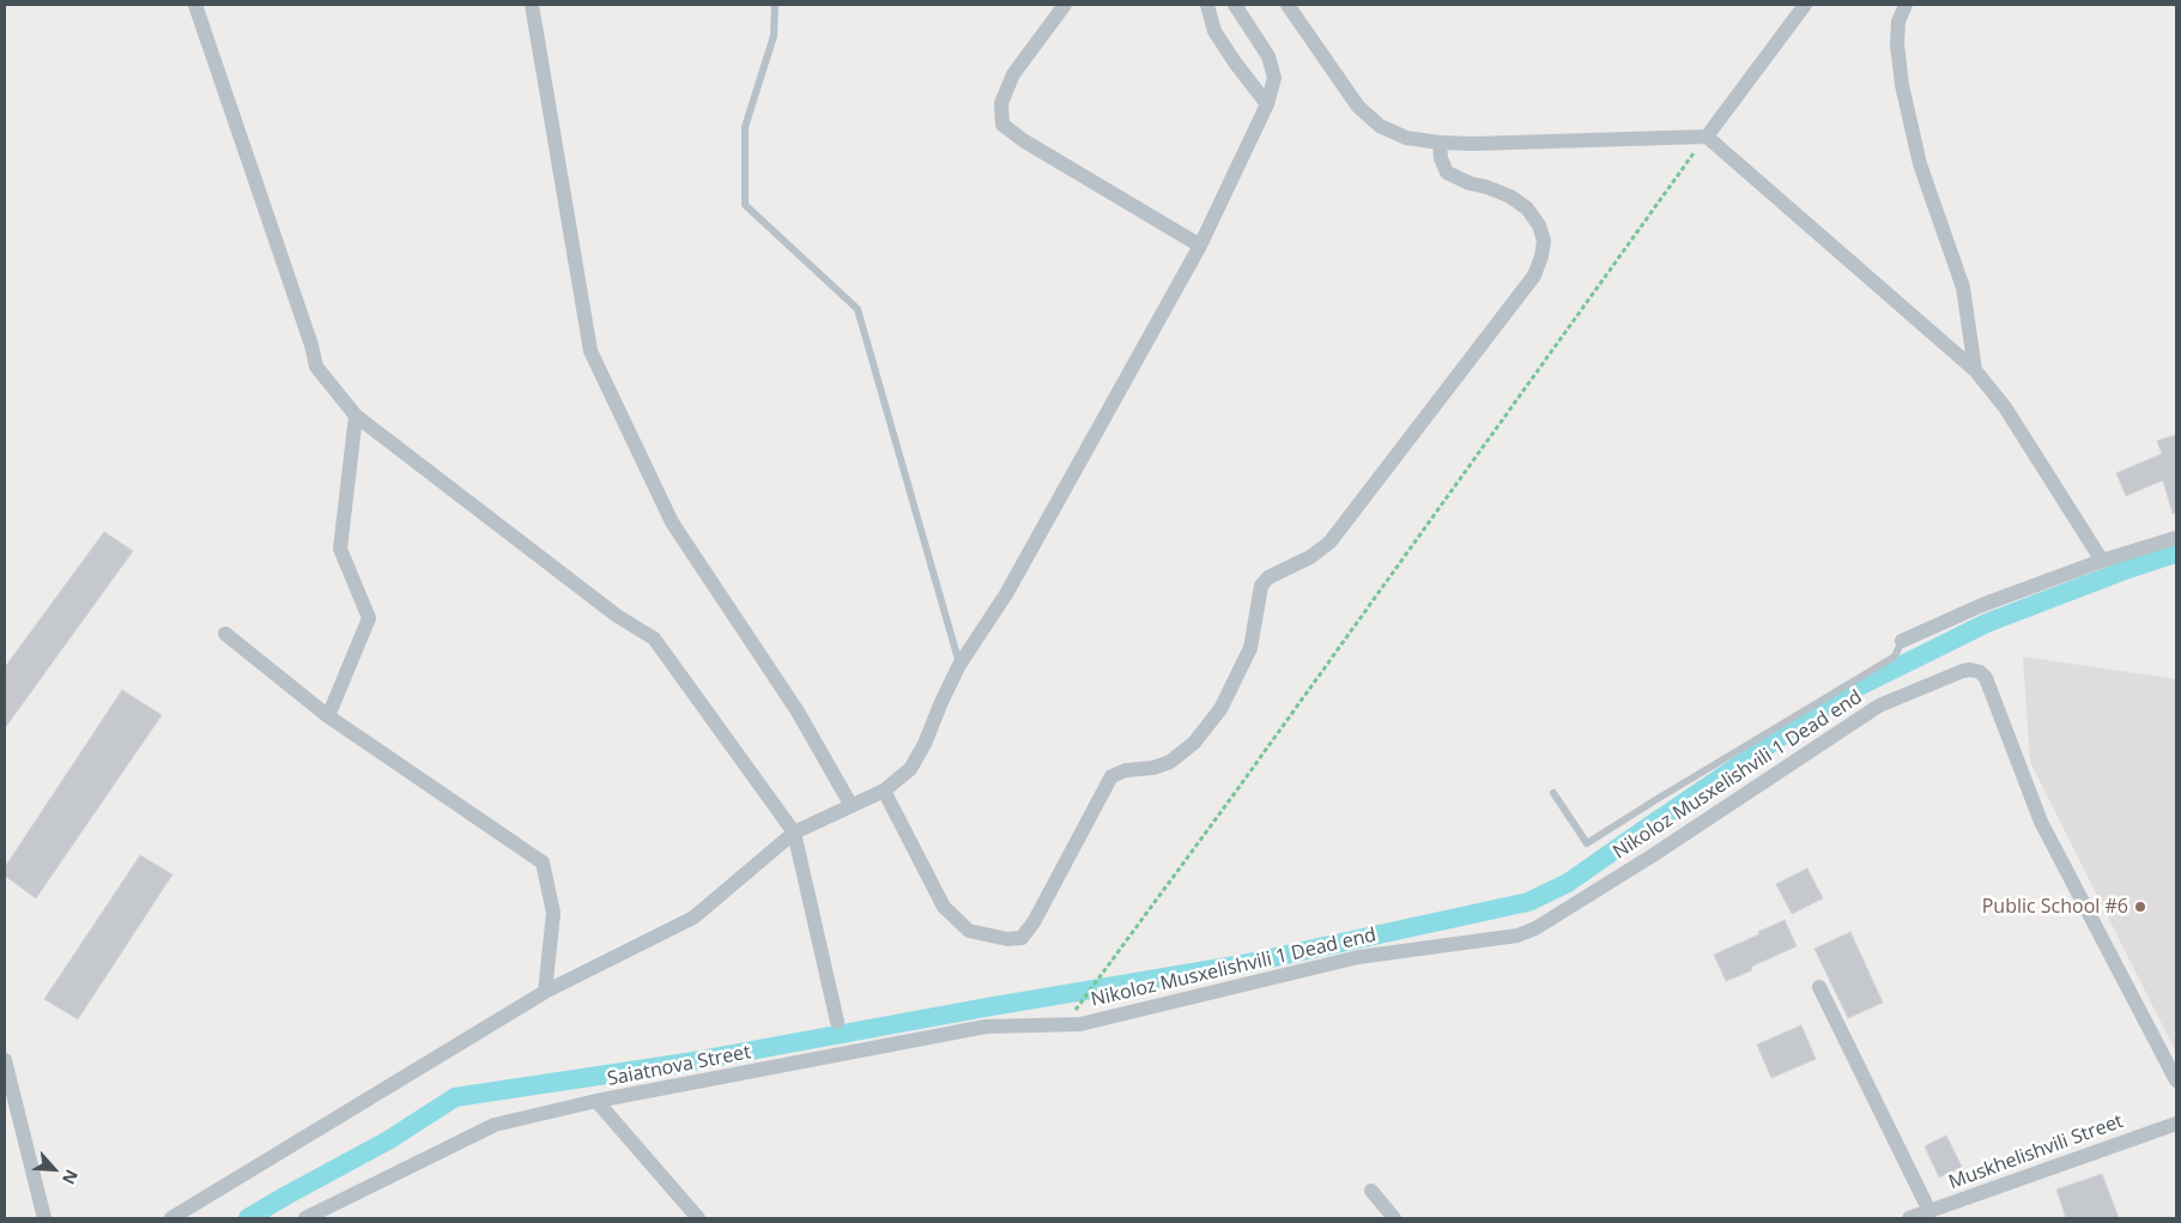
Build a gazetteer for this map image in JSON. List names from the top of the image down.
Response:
{
  "streets": {
    "street": ["Nikoloz Musxelishvili 1 Dead end", "Saiatnova Street", "Muskhelishvili Street"]
  },
  "crossings": [
    ["Nikoloz Musxelishvili 1 Dead end", "Saiatnova Street"]
  ],
  "places": ["Public School #6"],
  "north": "bottom right"
}
